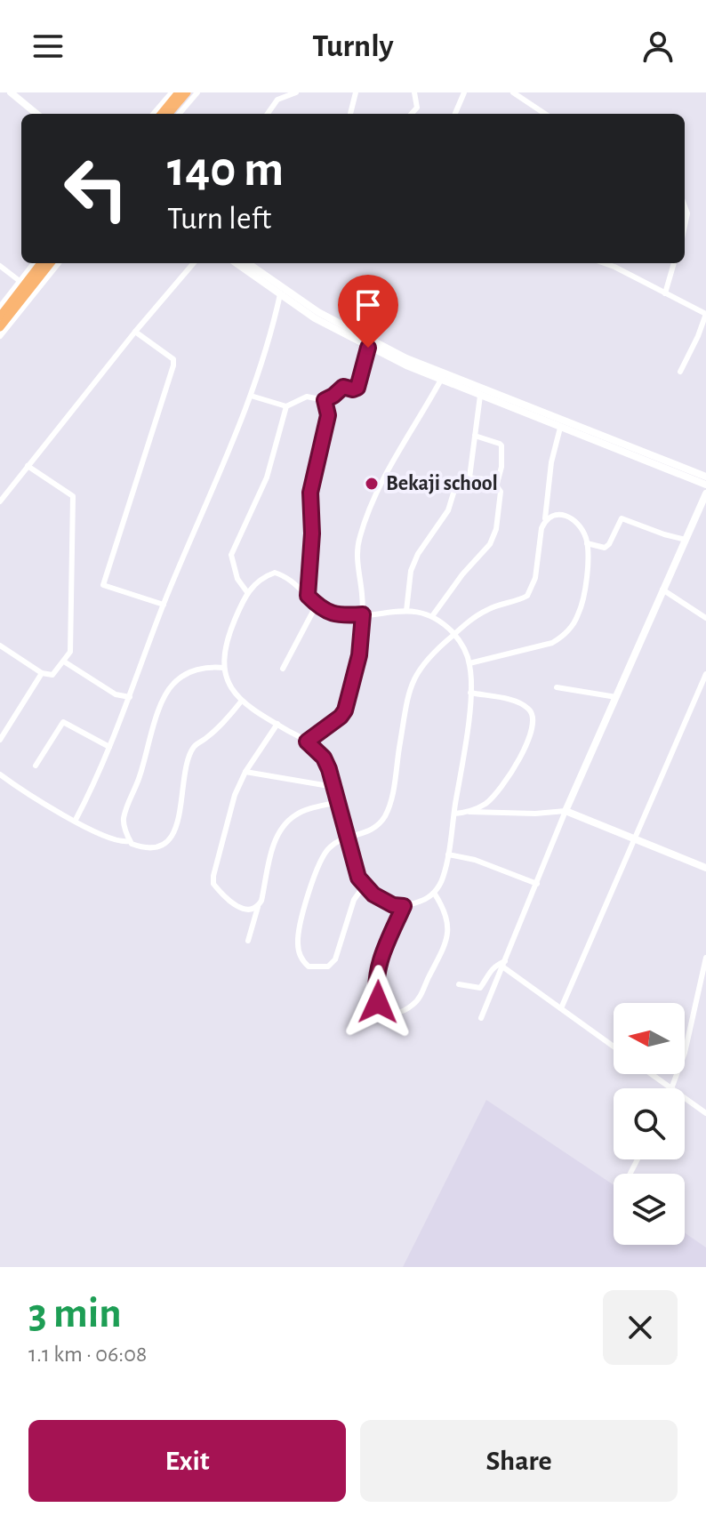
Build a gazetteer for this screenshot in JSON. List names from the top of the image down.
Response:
{
  "places": ["Bekaji school"],
  "north": "left",
  "page": {
    "header": "Turnly",
    "turn": ["140 m", "Turn left"],
    "heading": ["3 min", "1.1 km · 06:08"],
    "buttons": ["Exit", "Share"]
  }
}
